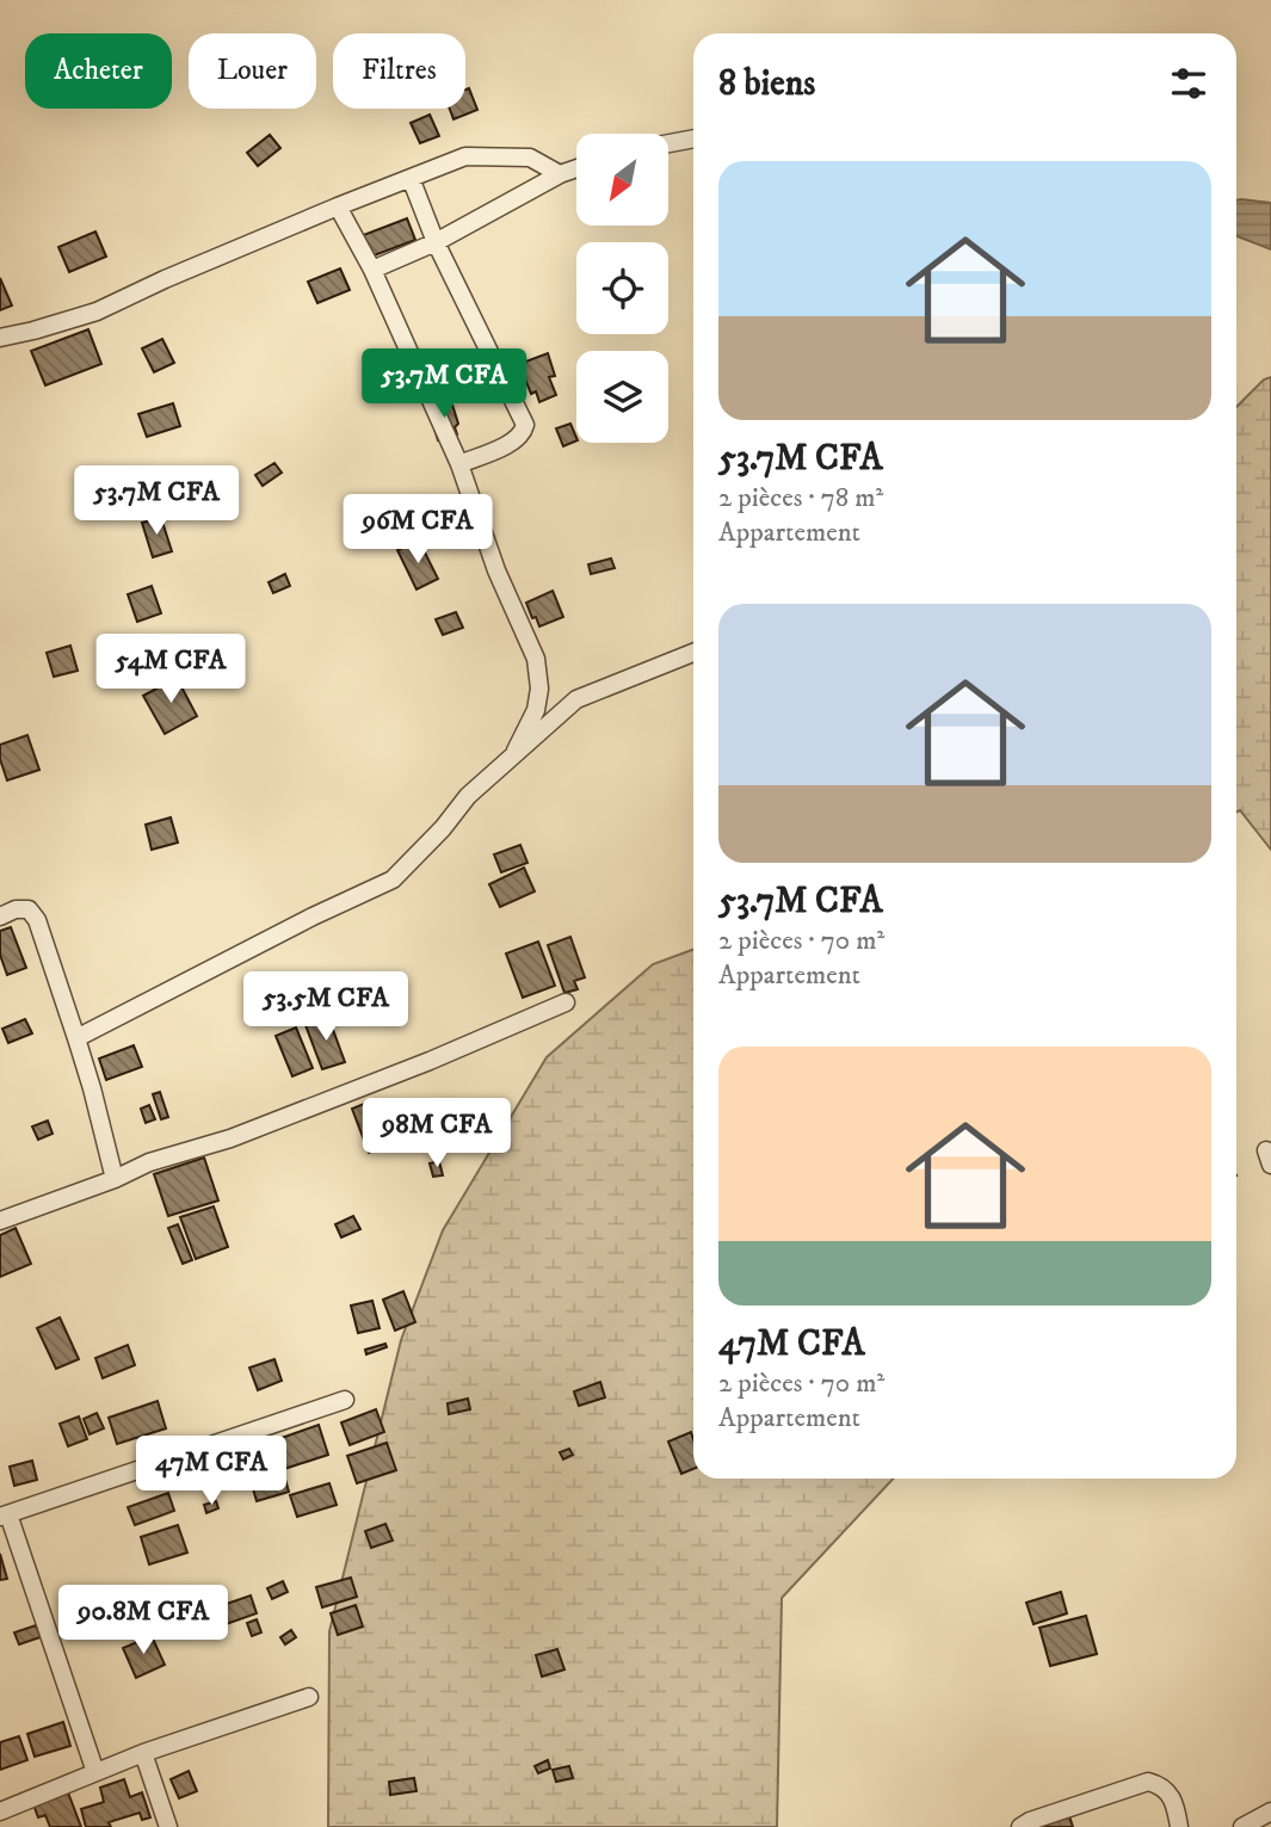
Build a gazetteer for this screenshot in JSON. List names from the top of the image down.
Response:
{
  "north": "bottom left",
  "page": {
    "chip": ["Acheter", "Louer", "Filtres"],
    "heading": "8 biens",
    "list": [
      {
        "name": "53.7M CFA",
        "note": "2 pièces · 78 m² · Appartement"
      },
      {
        "name": "53.7M CFA",
        "note": "2 pièces · 70 m² · Appartement"
      },
      {
        "name": "47M CFA",
        "note": "2 pièces · 70 m² · Appartement"
      }
    ],
    "price": [
      "53.7M CFA",
      "53.7M CFA",
      "96M CFA",
      "54M CFA",
      "53.5M CFA",
      "98M CFA",
      "47M CFA",
      "90.8M CFA"
    ]
  }
}
